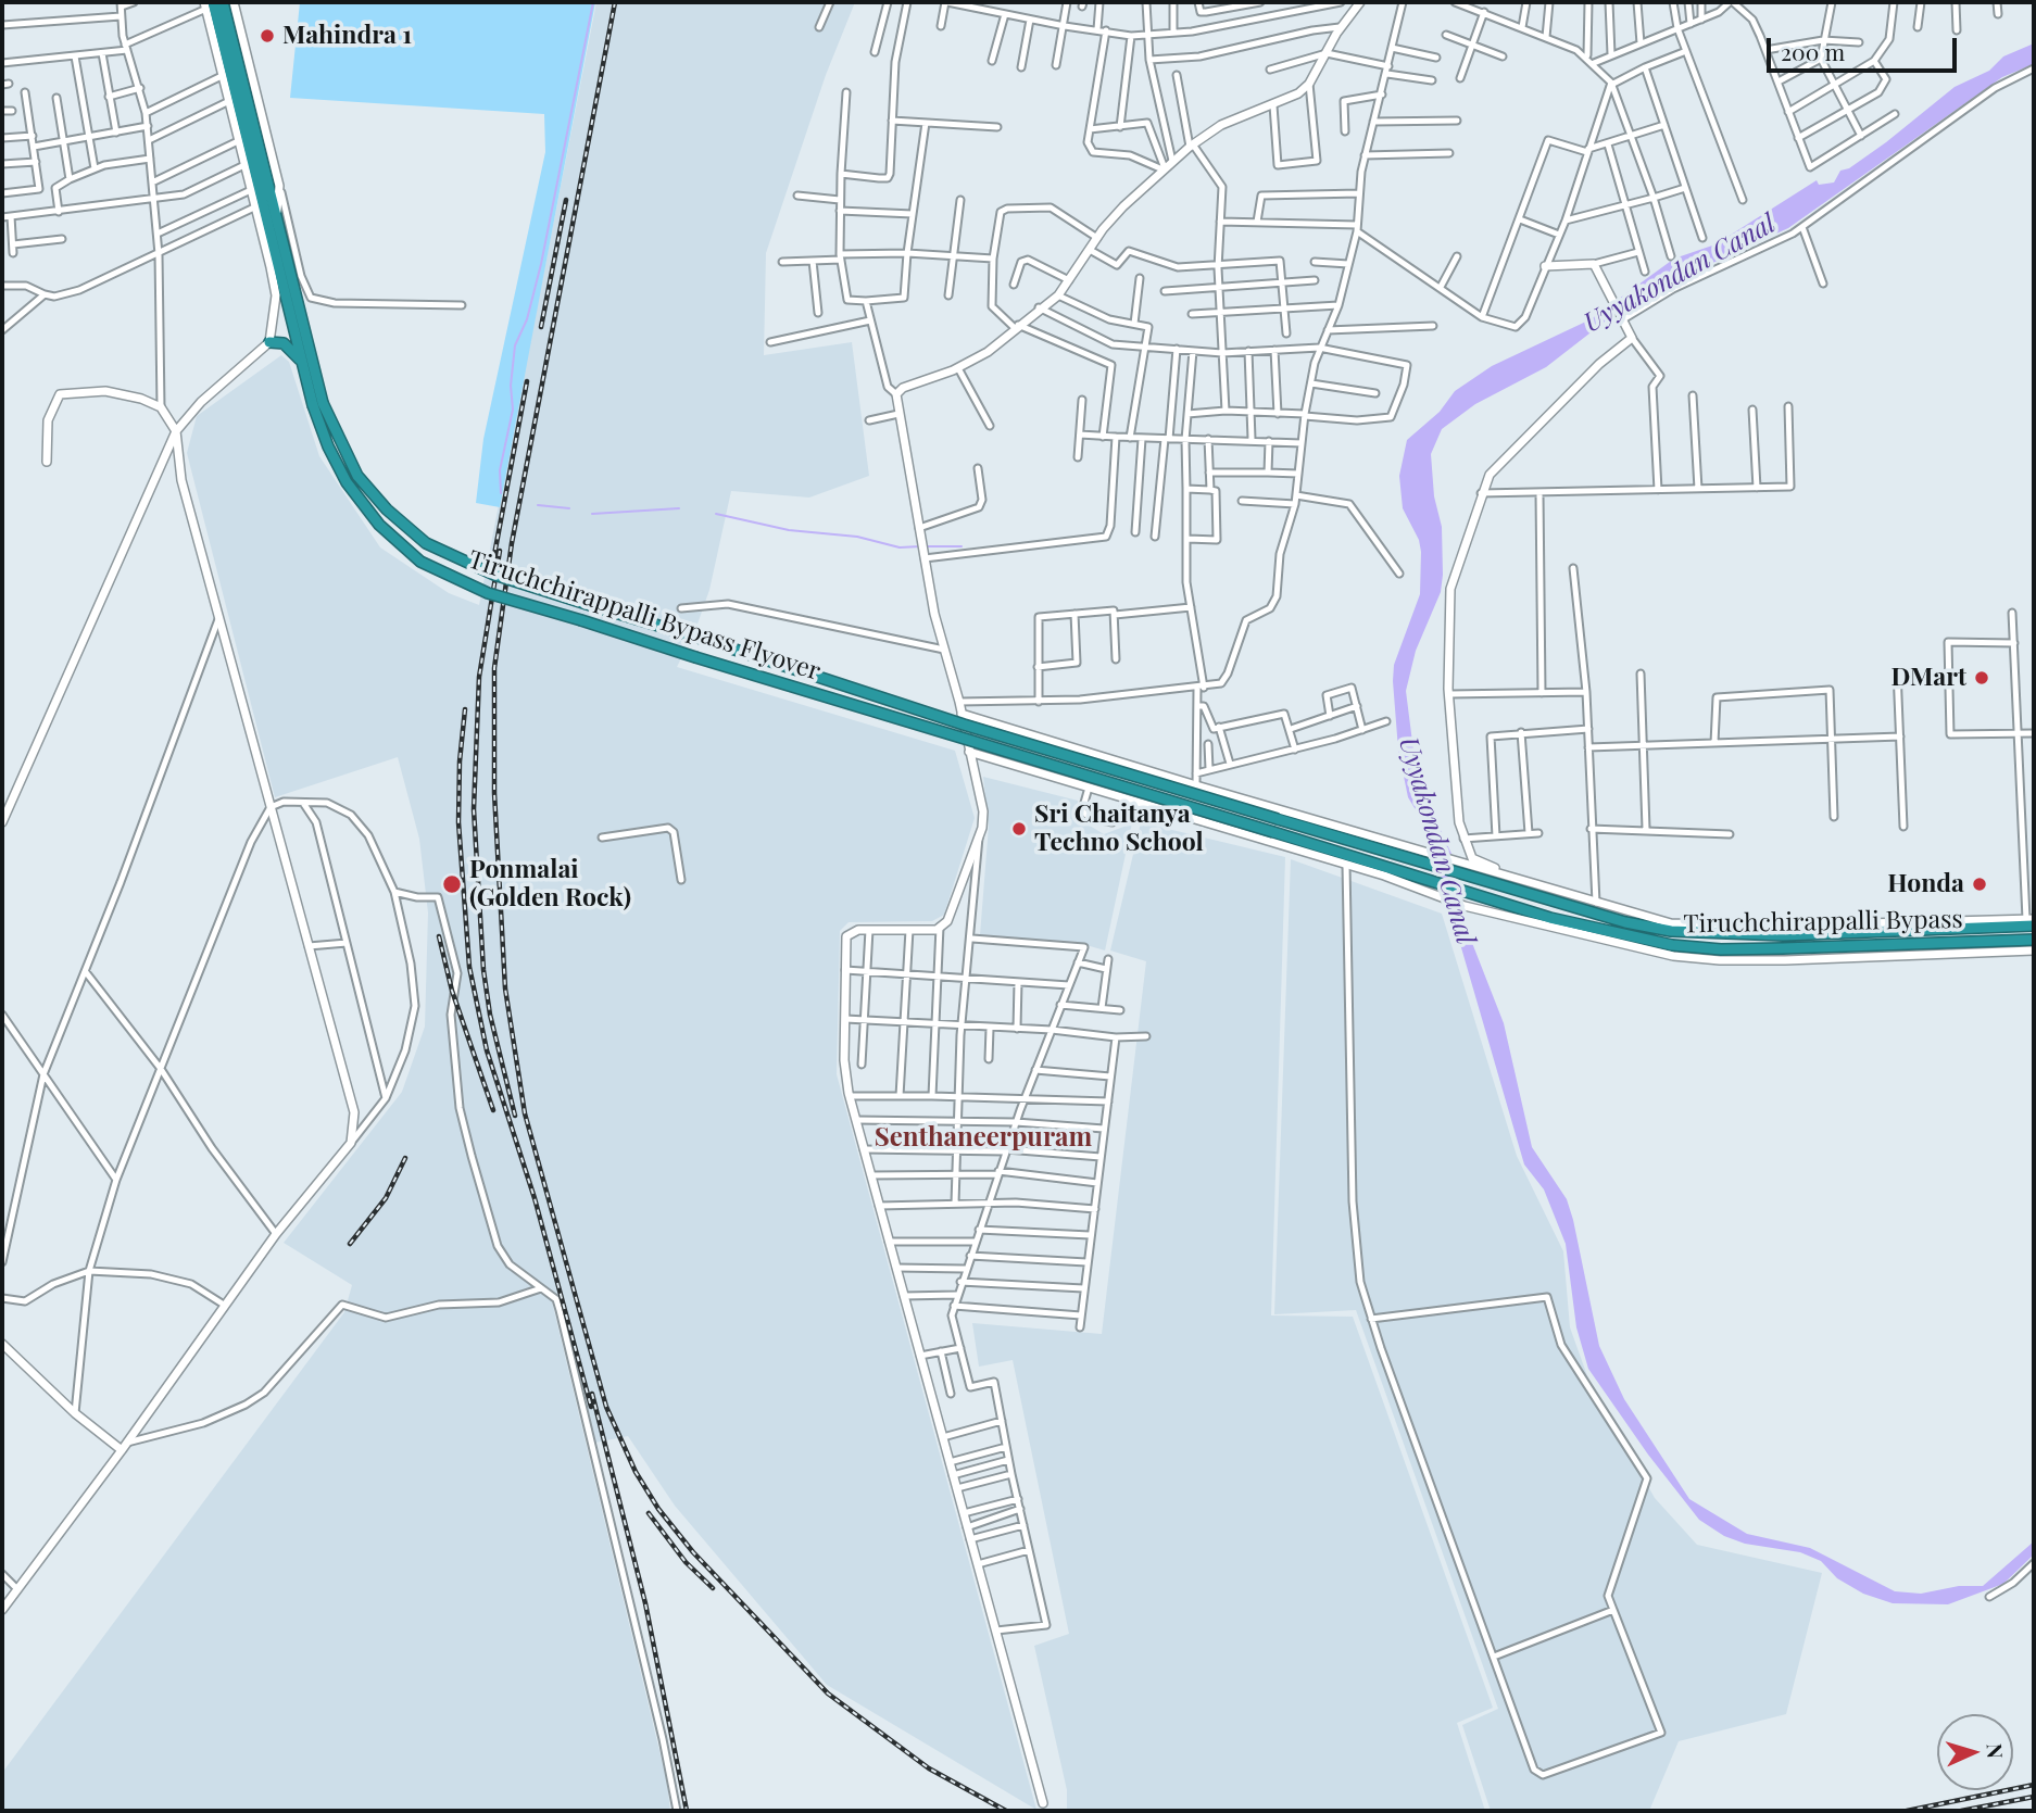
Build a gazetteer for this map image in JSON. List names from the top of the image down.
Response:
{
  "streets": {
    "highway": ["Tiruchchirappalli Bypass Flyover", "Tiruchchirappalli Bypass"]
  },
  "crossings": [
    ["Tiruchchirappalli Bypass Flyover", "Tiruchchirappalli Bypass"]
  ],
  "districts": ["Senthaneerpuram"],
  "water": ["Uyyakondan Canal"],
  "places": [
    "Mahindra 1",
    "DMart",
    "Sri Chaitanya Techno School",
    "Ponmalai (Golden Rock)",
    "Honda"
  ],
  "scale_bar": "200 m",
  "north": "right"
}
